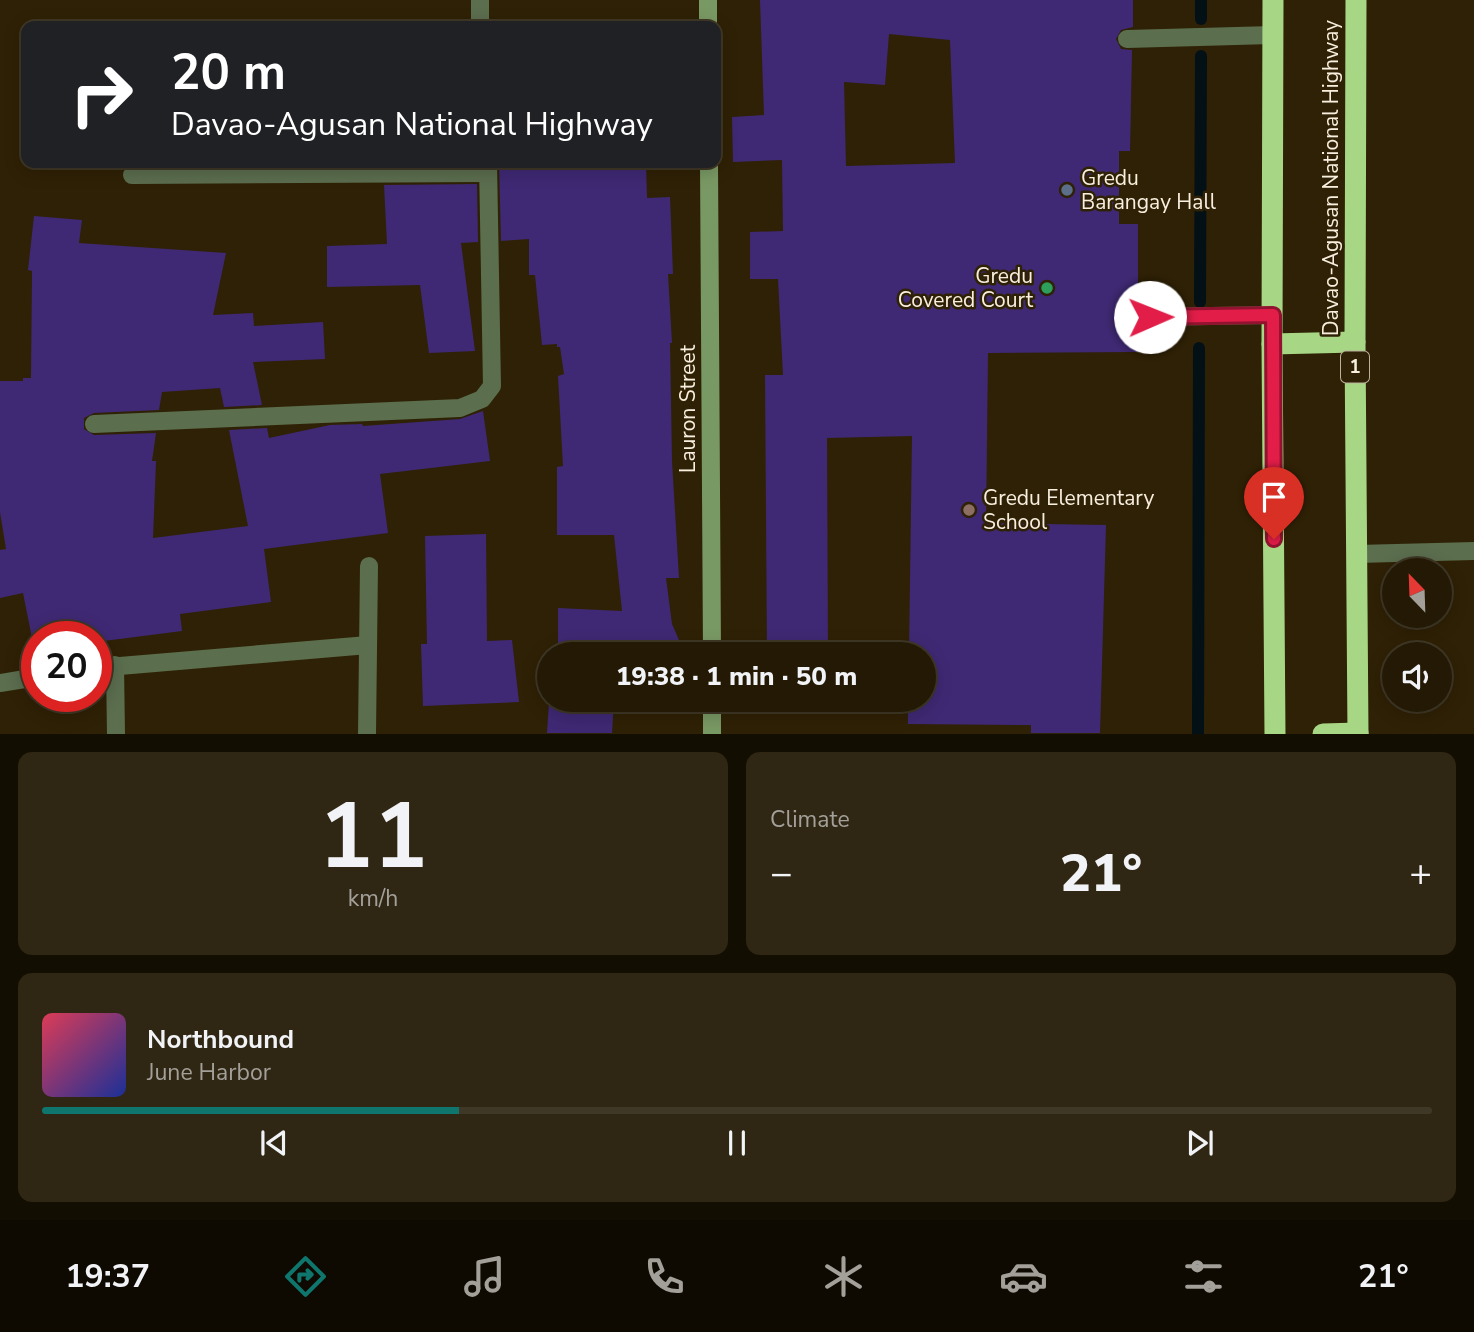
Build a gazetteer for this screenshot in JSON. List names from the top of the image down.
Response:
{
  "streets": {
    "highway": ["Davao-Agusan National Highway", "1"],
    "street": ["Lauron Street"]
  },
  "places": ["Gredu Barangay Hall", "Gredu Covered Court", "Gredu Elementary School"],
  "north": "top left",
  "page": {
    "turn": ["20 m", "Davao-Agusan National Highway"],
    "limit": "20",
    "trip": "19:38 · 1 min · 50 m",
    "tile": [
      ["11", "km/h"],
      "Climate"
    ],
    "heat": ["−", "21°", "+"],
    "song": ["Northbound", "June Harbor"],
    "tabs": ["19:37", "21°"]
  }
}
